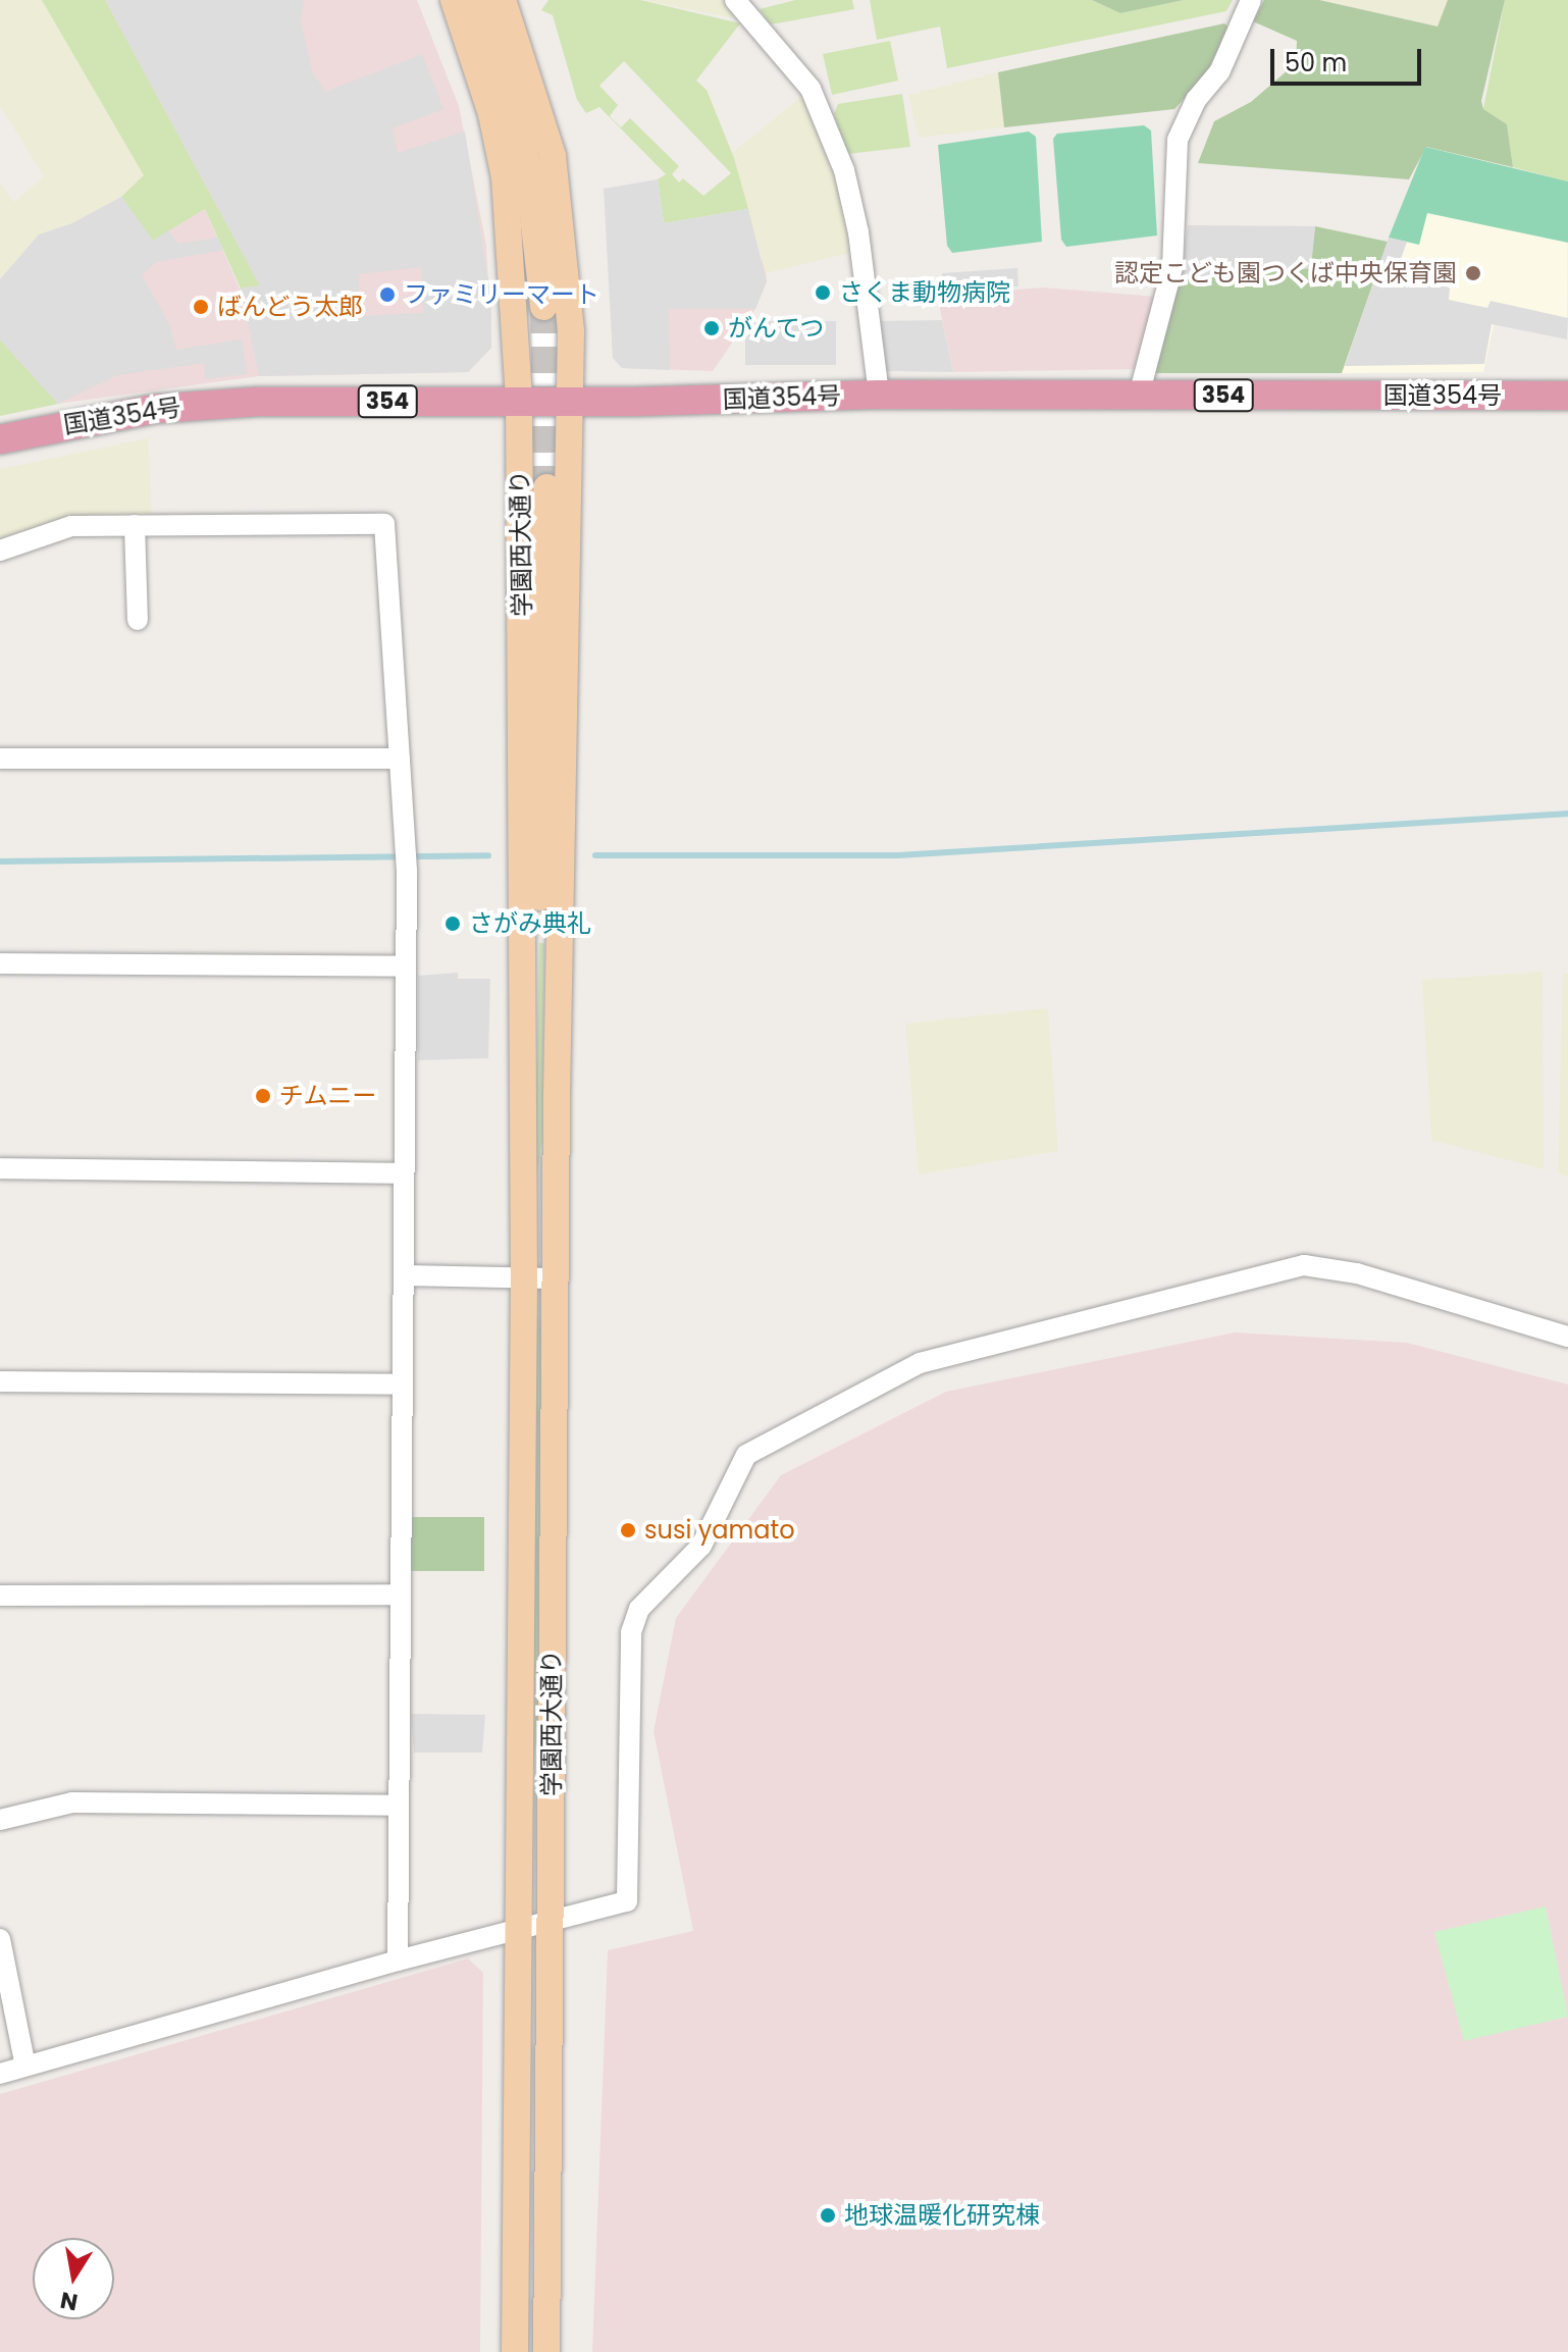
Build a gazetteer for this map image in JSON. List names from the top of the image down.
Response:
{
  "streets": {
    "highway": ["354", "国道354号"],
    "main road": ["学園西大通り"]
  },
  "crossings": [
    ["国道354号", "学園西大通り"]
  ],
  "places": [
    "認定こども園つくば中央保育園",
    "さくま動物病院",
    "ファミリーマート",
    "ばんどう太郎",
    "がんてつ",
    "さがみ典礼",
    "チムニー",
    "susi yamato",
    "地球温暖化研究棟"
  ],
  "scale_bar": "50 m",
  "north": "bottom"
}
